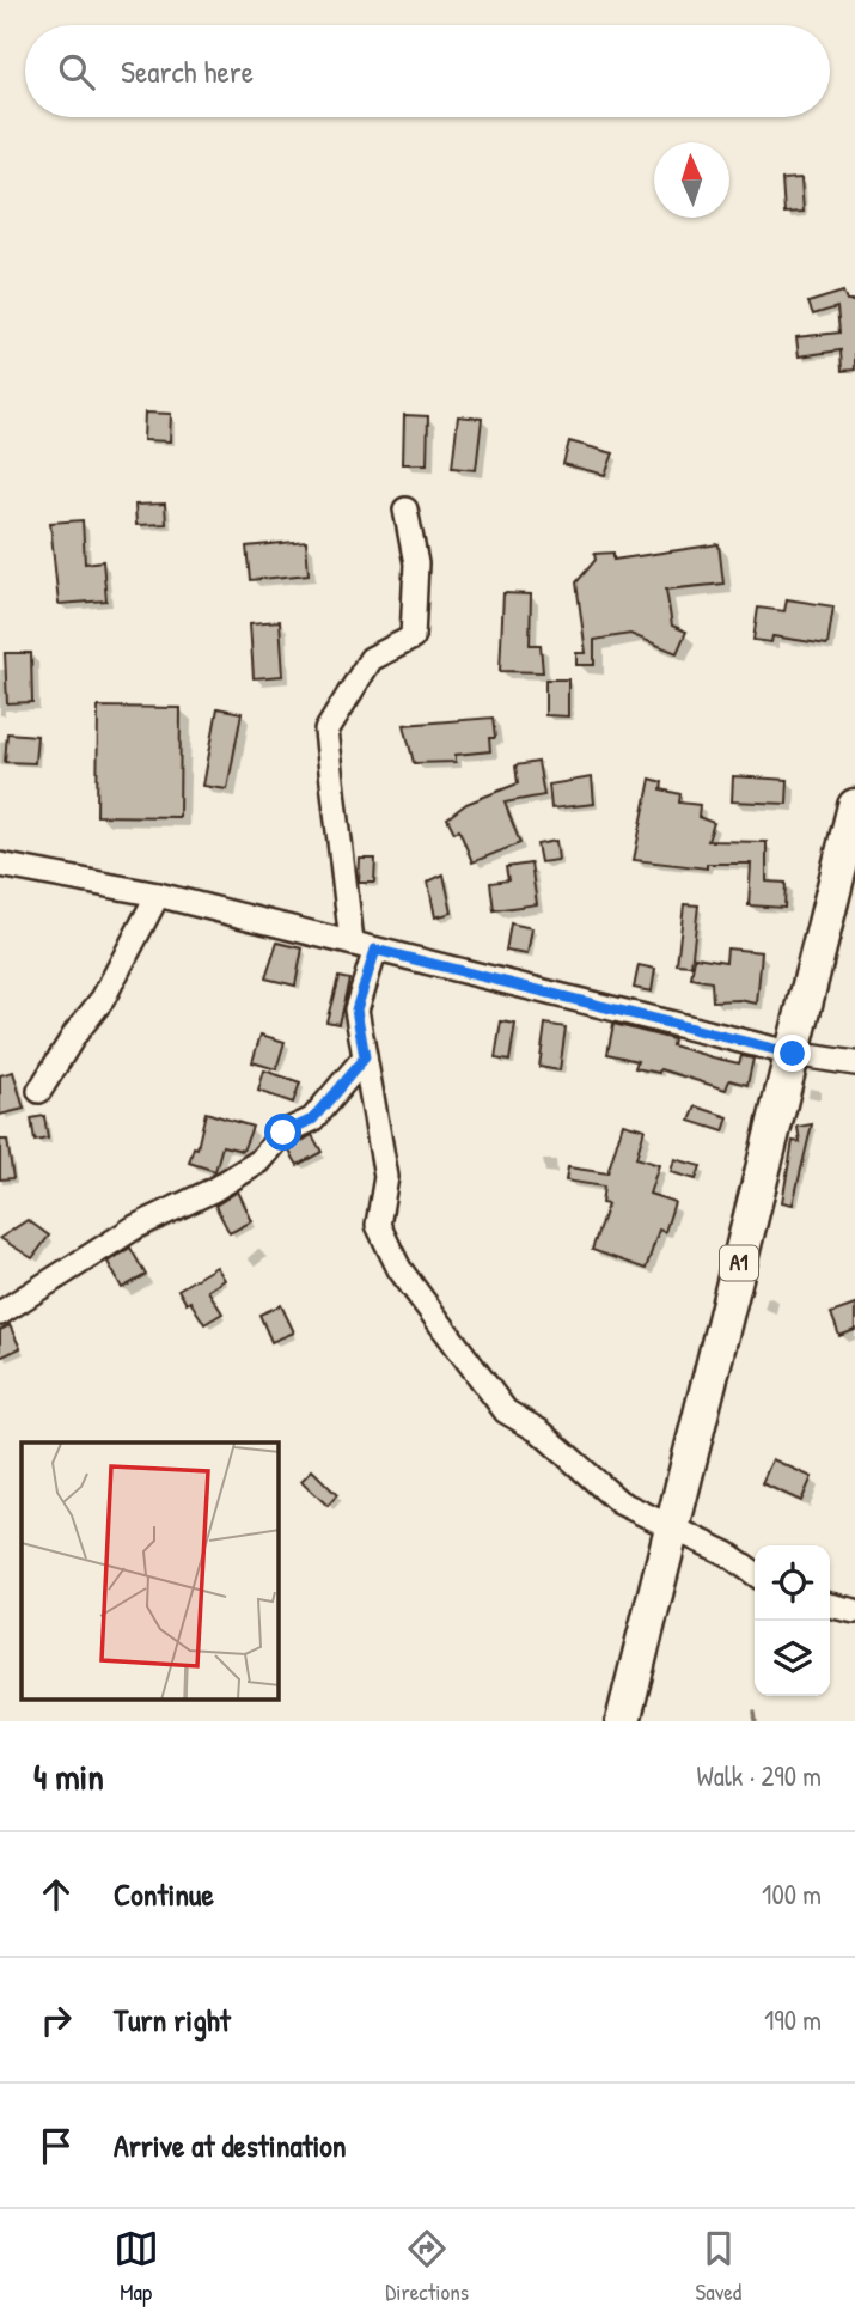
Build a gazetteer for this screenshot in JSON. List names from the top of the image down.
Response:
{
  "streets": {
    "highway": ["A1"]
  },
  "north": "top",
  "page": {
    "search": "Search here",
    "heading": ["4 min", "Walk · 290 m"],
    "list": [
      ["Continue", "100 m"],
      ["Turn right", "190 m"],
      "Arrive at destination"
    ],
    "nav": ["Map", "Directions", "Saved"]
  }
}
